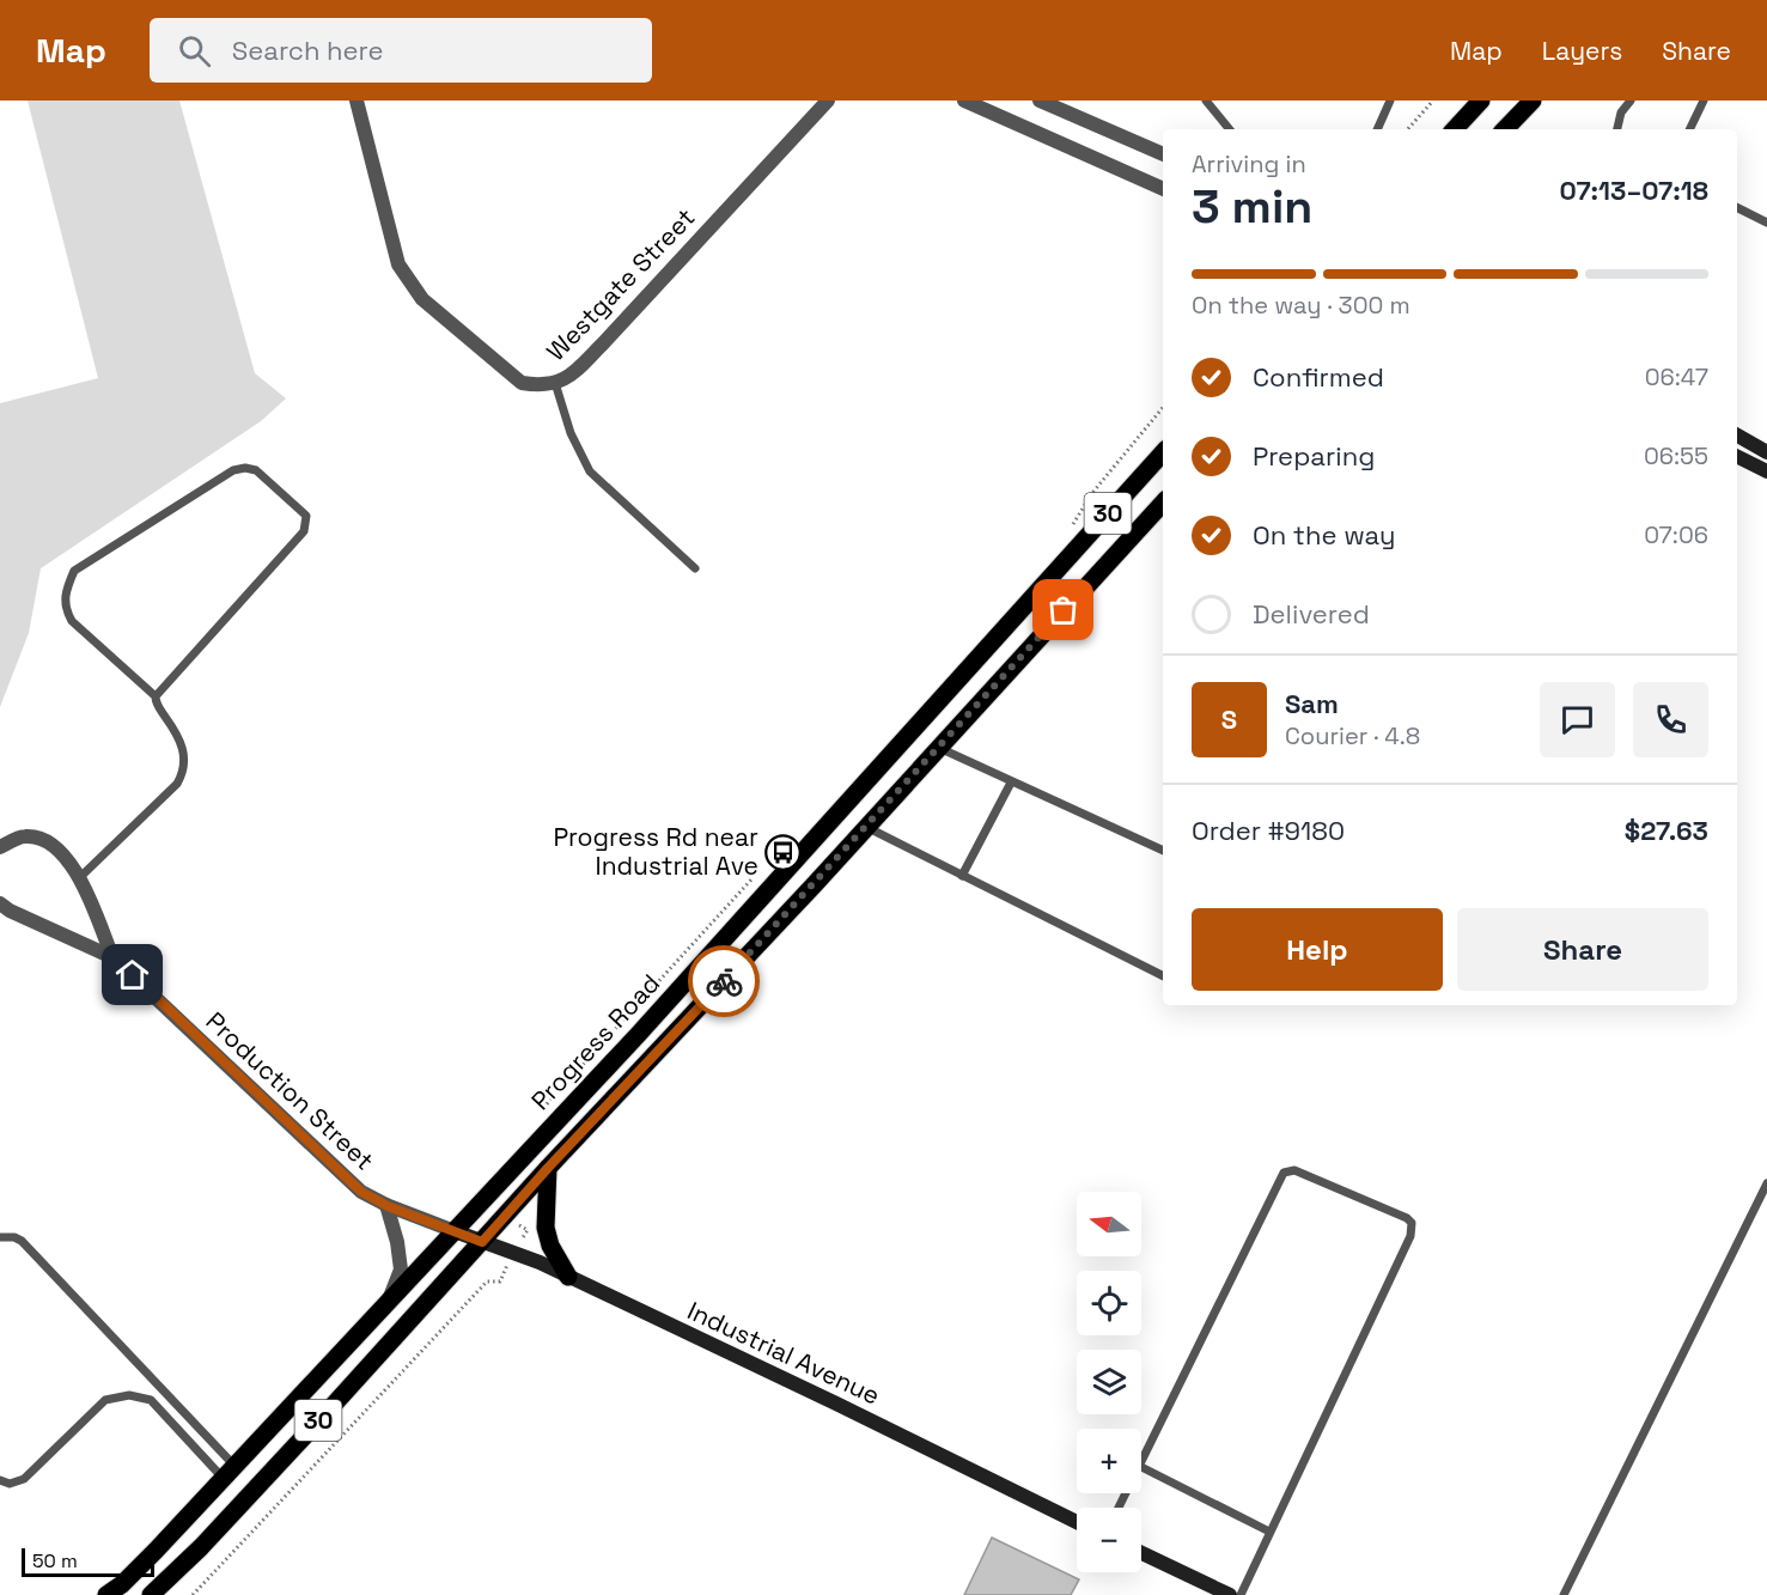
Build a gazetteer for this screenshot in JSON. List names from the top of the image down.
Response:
{
  "streets": {
    "main road": ["30", "Progress Road"],
    "street": ["Westgate Street", "Production Street", "Industrial Avenue"]
  },
  "crossings": [
    ["Progress Road", "Production Street"],
    ["Progress Road", "Industrial Avenue"],
    ["Production Street", "Industrial Avenue"]
  ],
  "places": {
    "bus stop": ["Progress Rd near Industrial Ave"]
  },
  "scale_bar": "50 m",
  "north": "left",
  "page": {
    "header": "Map",
    "search": "Search here",
    "nav": ["Map", "Layers", "Share"],
    "heading": ["3 min", "Arriving in", "07:13–07:18"],
    "panel": [
      "Sam",
      "Courier · 4.8",
      "Order #9180",
      "$27.63"
    ],
    "bar": "On the way · 300 m",
    "list": [
      ["Confirmed", "06:47"],
      ["Preparing", "06:55"],
      ["On the way", "07:06"],
      "Delivered"
    ],
    "round": "S",
    "buttons": ["Help", "Share"],
    "map_buttons": ["+", "−"],
    "scale": "50 m"
  }
}
